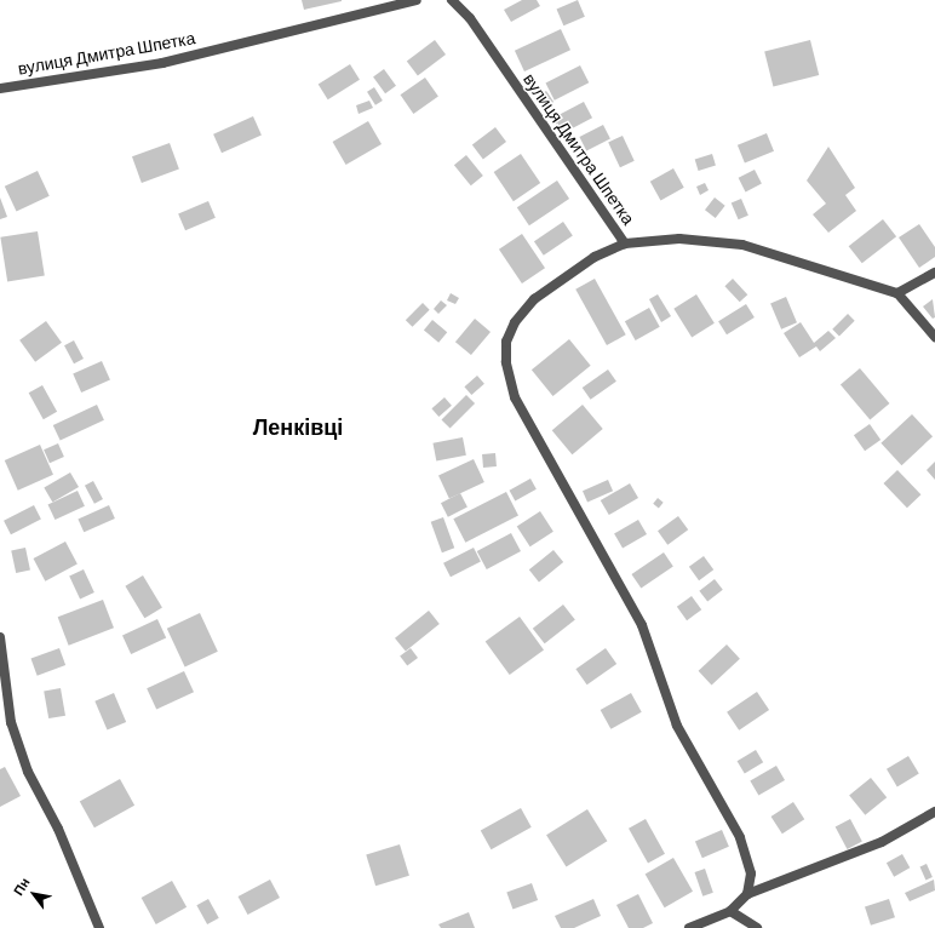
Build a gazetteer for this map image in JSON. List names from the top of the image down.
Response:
{
  "streets": {
    "street": ["вулиця Дмитра Шпетка"]
  },
  "districts": ["Ленківці"],
  "north": "top left"
}
